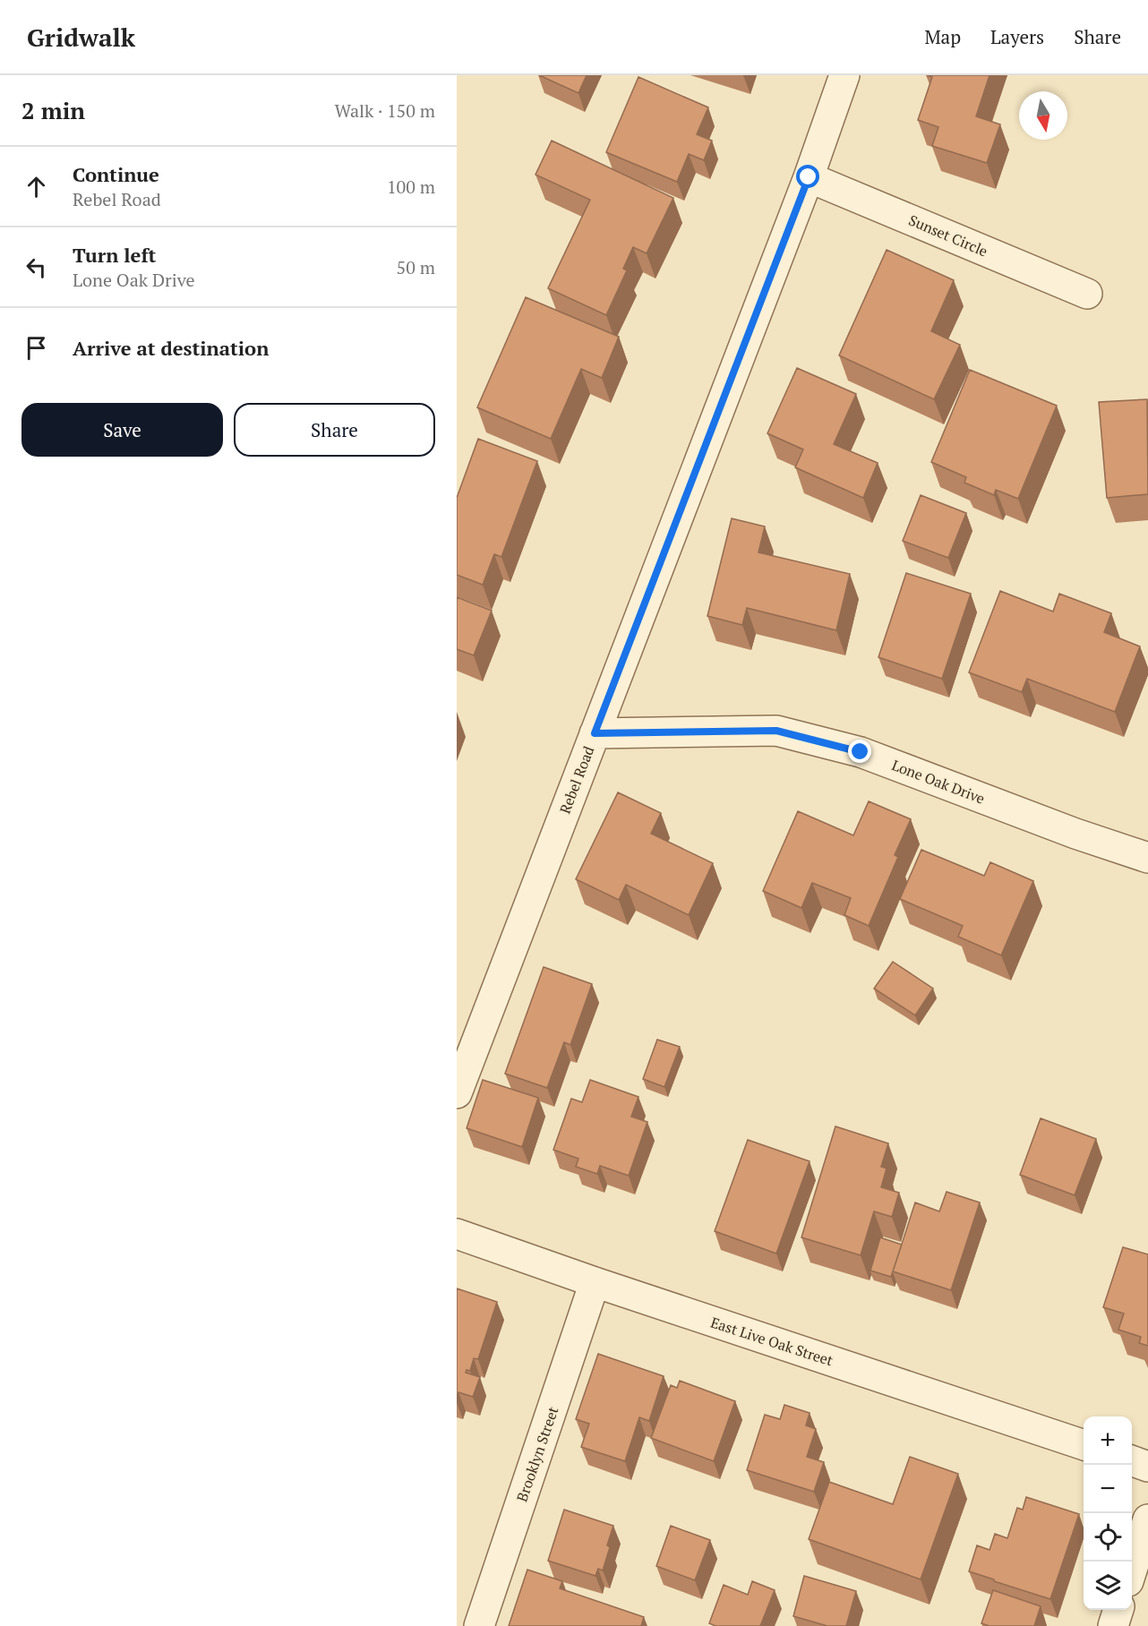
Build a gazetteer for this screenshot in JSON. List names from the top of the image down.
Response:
{
  "streets": {
    "street": [
      "Sunset Circle",
      "Rebel Road",
      "Lone Oak Drive",
      "East Live Oak Street",
      "Brooklyn Street"
    ]
  },
  "crossings": [
    ["Sunset Circle", "Rebel Road"],
    ["Rebel Road", "Lone Oak Drive"],
    ["East Live Oak Street", "Brooklyn Street"]
  ],
  "north": "bottom",
  "page": {
    "header": "Gridwalk",
    "nav": ["Map", "Layers", "Share"],
    "heading": ["2 min", "Walk · 150 m"],
    "list": [
      ["Continue", "Rebel Road", "100 m"],
      ["Turn left", "Lone Oak Drive", "50 m"],
      "Arrive at destination"
    ],
    "buttons": ["Save", "Share"],
    "map_buttons": ["+", "−"]
  }
}
